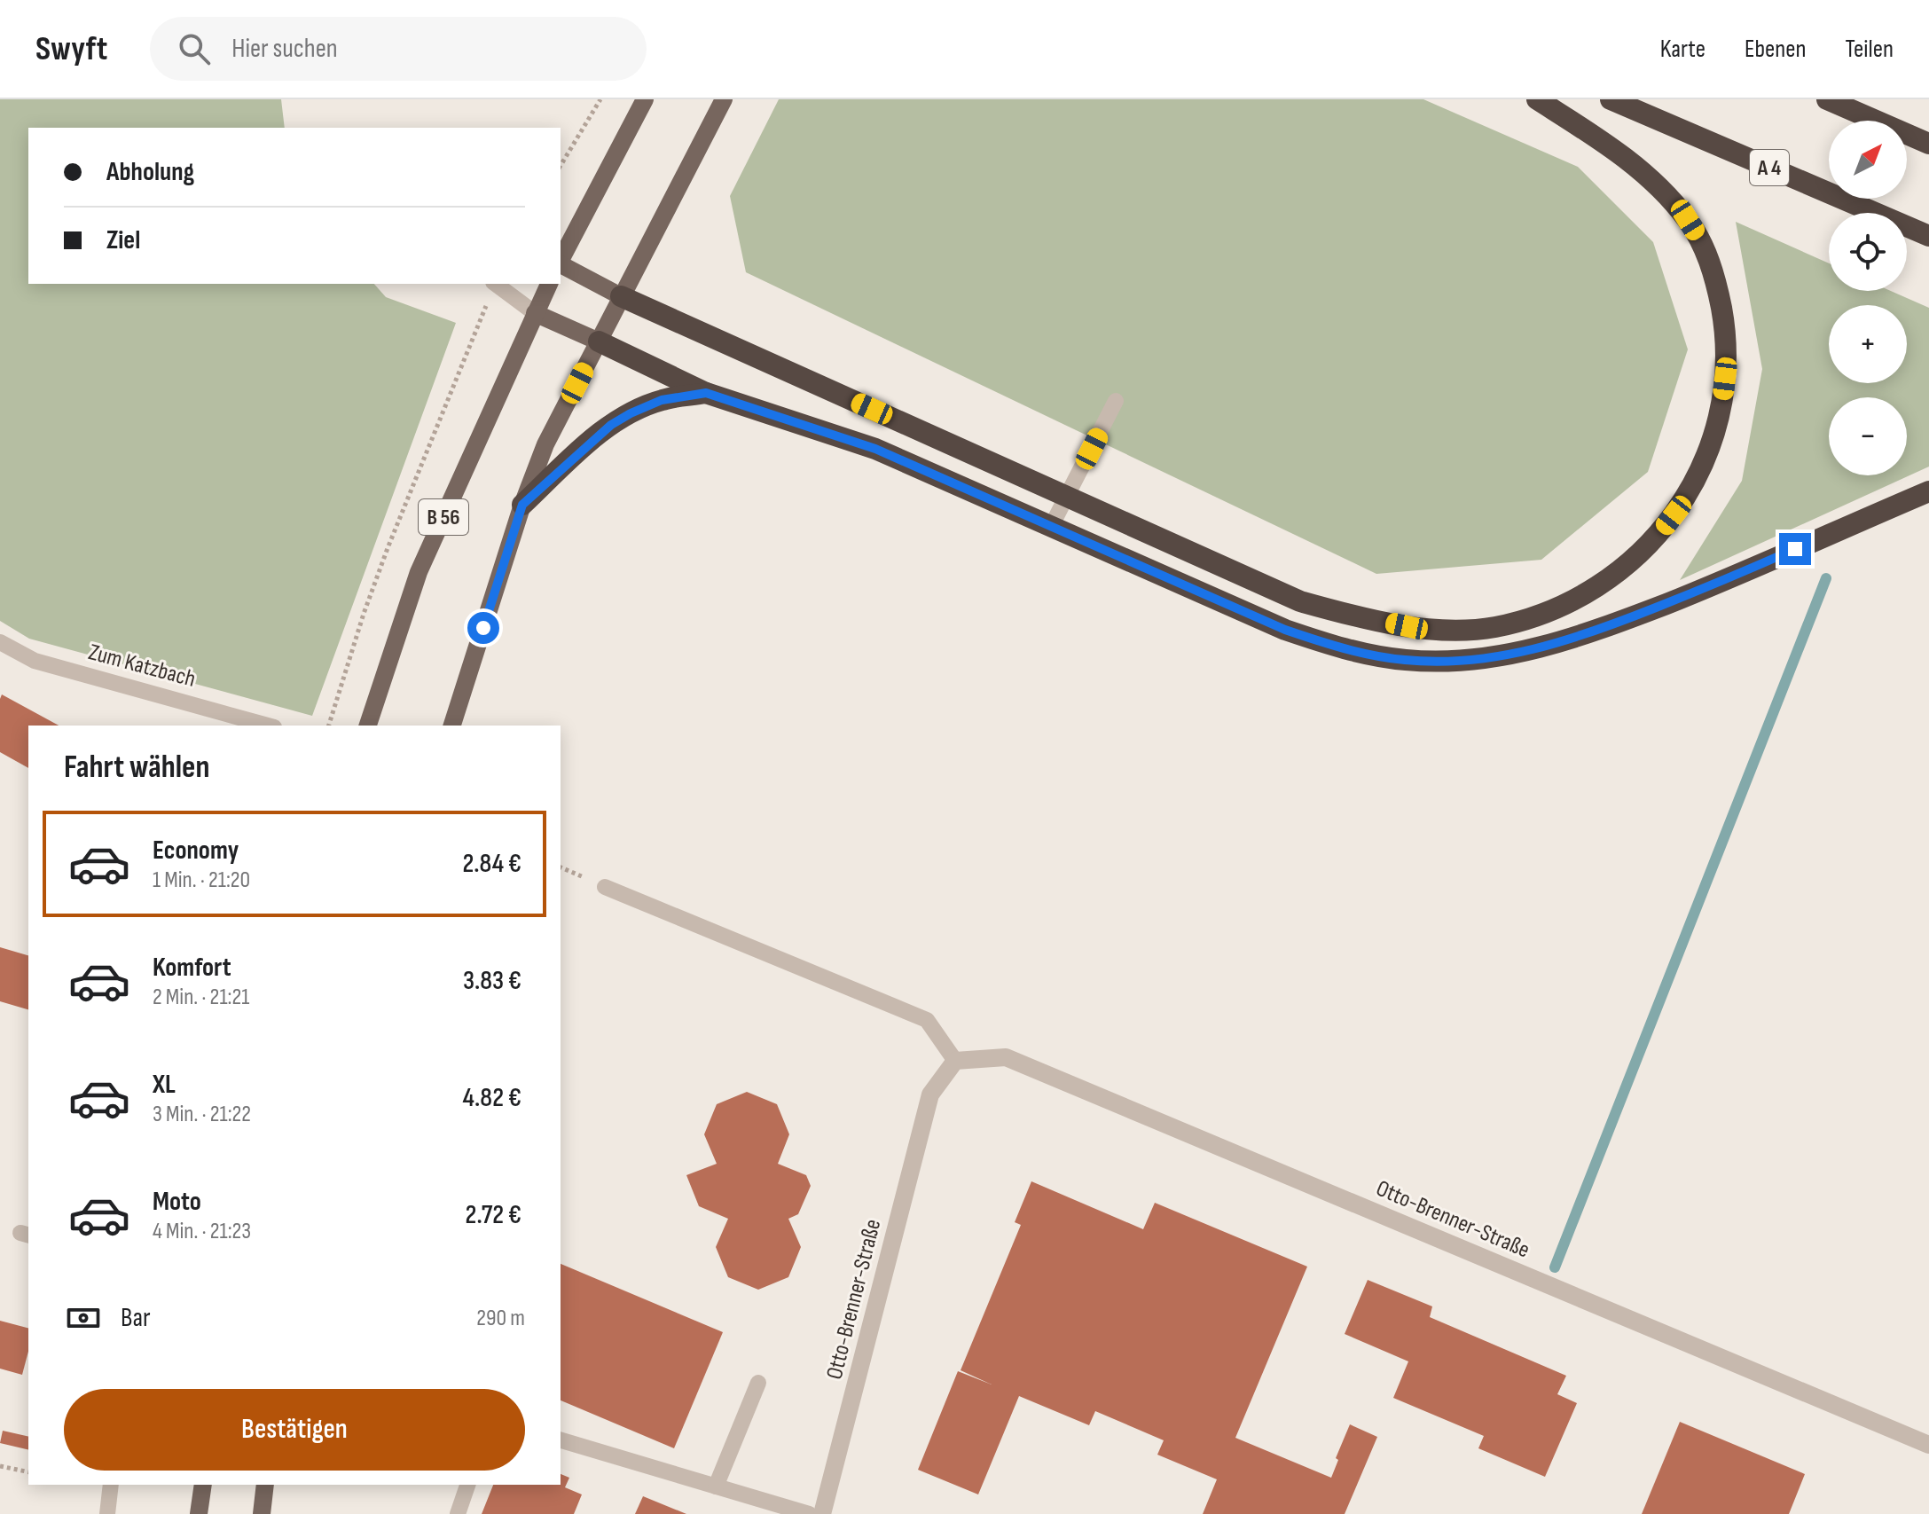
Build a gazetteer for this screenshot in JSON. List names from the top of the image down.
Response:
{
  "streets": {
    "highway": ["A 4"],
    "main road": ["B 56"],
    "street": ["Otto-Brenner-Straße"],
    "lane": ["Zum Katzbach"]
  },
  "north": "top right",
  "page": {
    "header": "Swyft",
    "search": "Hier suchen",
    "nav": ["Karte", "Ebenen", "Teilen"],
    "map_buttons": ["+", "−"],
    "banner": ["Abholung", "Ziel"],
    "heading": "Fahrt wählen",
    "list": [
      {
        "name": "Economy",
        "note": "1 Min. · 21:20",
        "value": "2.84 €"
      },
      {
        "name": "Komfort",
        "note": "2 Min. · 21:21",
        "value": "3.83 €"
      },
      {
        "name": "XL",
        "note": "3 Min. · 21:22",
        "value": "4.82 €"
      },
      {
        "name": "Moto",
        "note": "4 Min. · 21:23",
        "value": "2.72 €"
      }
    ],
    "pay": ["Bar", "290 m"],
    "buttons": "Bestätigen"
  }
}
